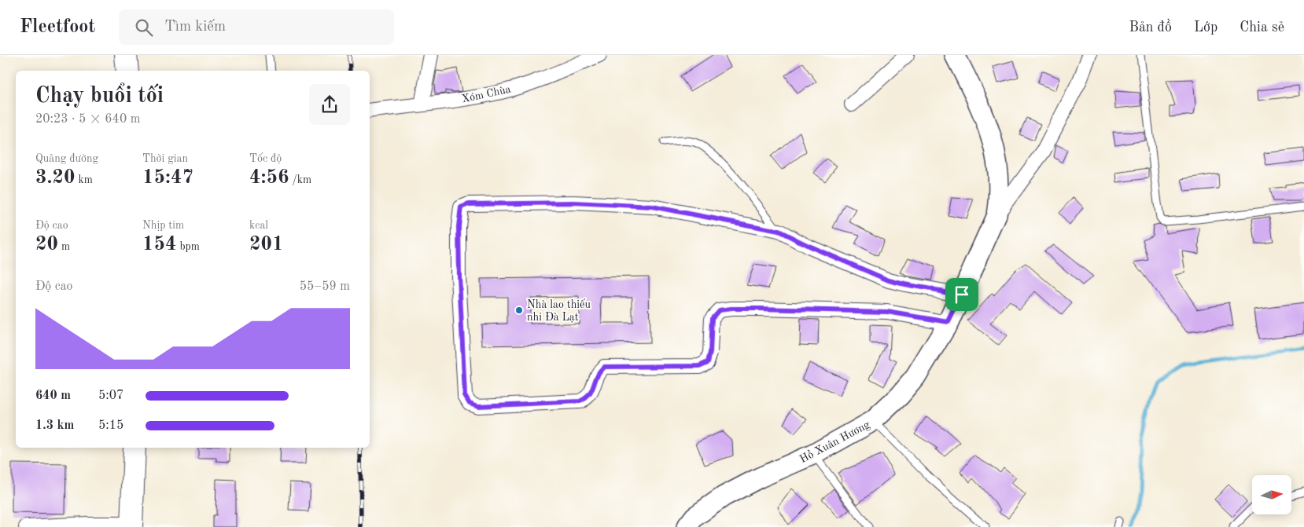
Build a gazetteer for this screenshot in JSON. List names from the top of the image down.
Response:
{
  "streets": {
    "main road": ["Hồ Xuân Hương"],
    "street": ["Xóm Chùa"]
  },
  "places": ["Nhà lao thiếu nhi Đà Lạt"],
  "north": "right",
  "page": {
    "header": "Fleetfoot",
    "search": "Tìm kiếm",
    "nav": ["Bản đồ", "Lớp", "Chia sẻ"],
    "heading": ["Chạy buổi tối", "20:23 · 5 × 640 m"],
    "stats": [
      ["Quãng đường", "3.20 km"],
      ["Thời gian", "15:47"],
      ["Tốc độ", "4:56 /km"],
      ["Độ cao", "20 m"],
      ["Nhịp tim", "154 bpm"],
      ["kcal", "201"]
    ],
    "chart": ["Độ cao", "55–59 m"],
    "list": [
      {
        "name": "640 m",
        "note": "5:07"
      },
      {
        "name": "1.3 km",
        "note": "5:15"
      }
    ]
  }
}
